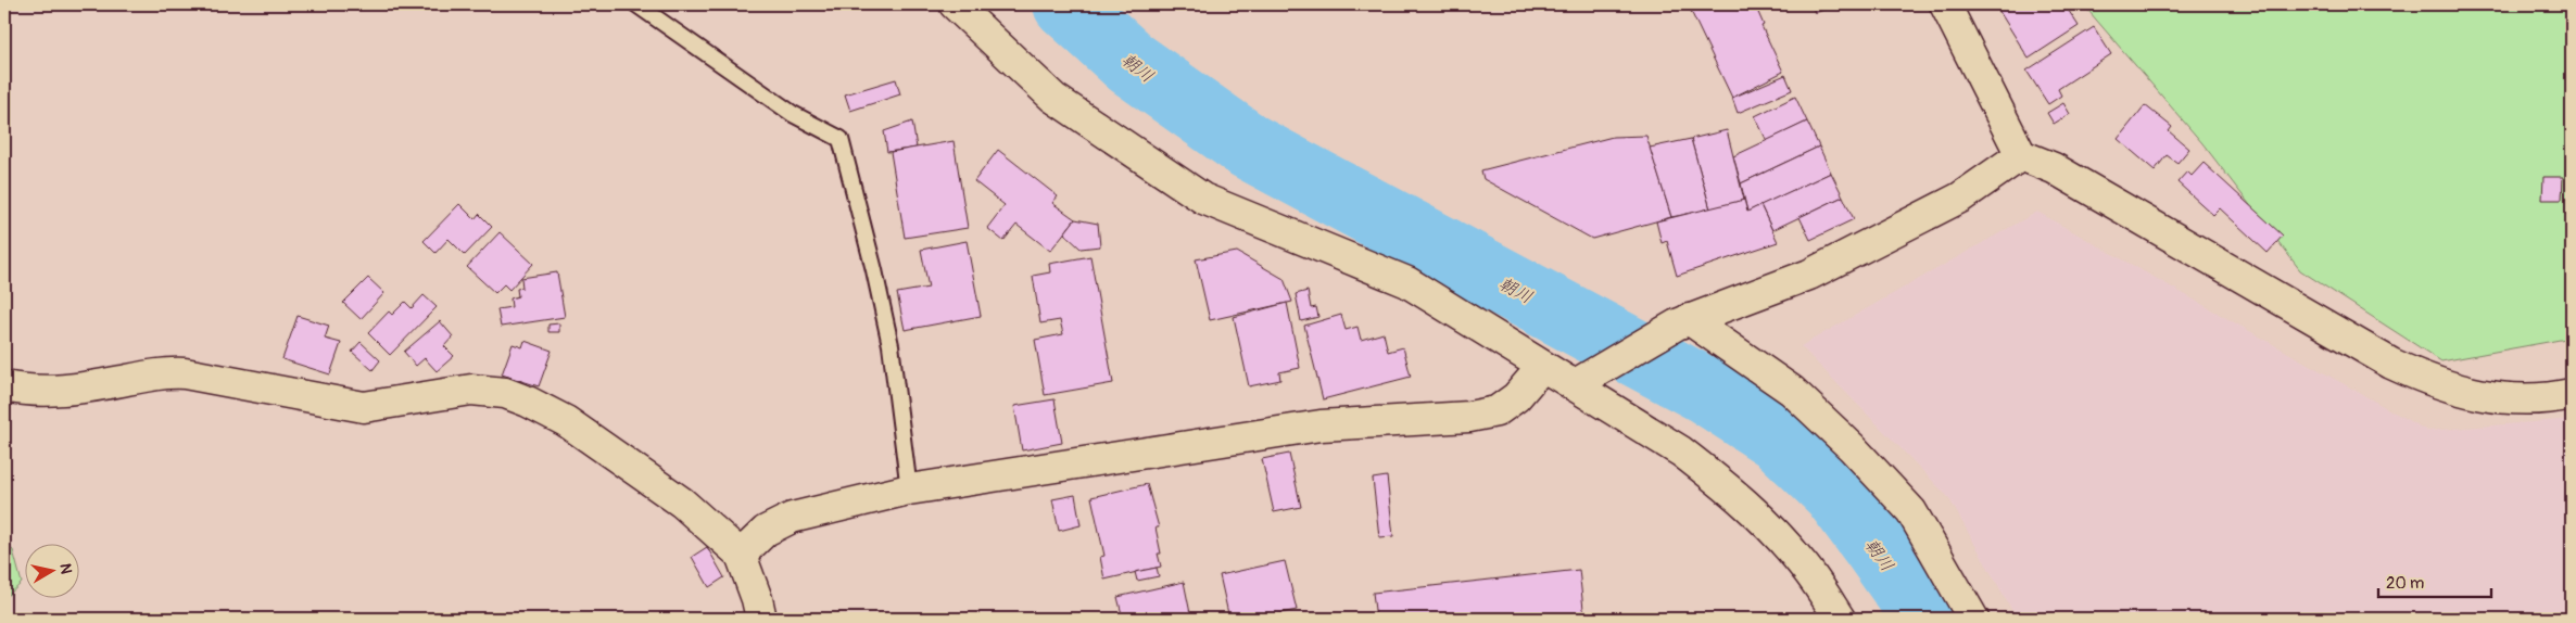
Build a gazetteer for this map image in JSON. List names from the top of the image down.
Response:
{
  "water": ["朝川"],
  "scale_bar": "20 m",
  "north": "right"
}
